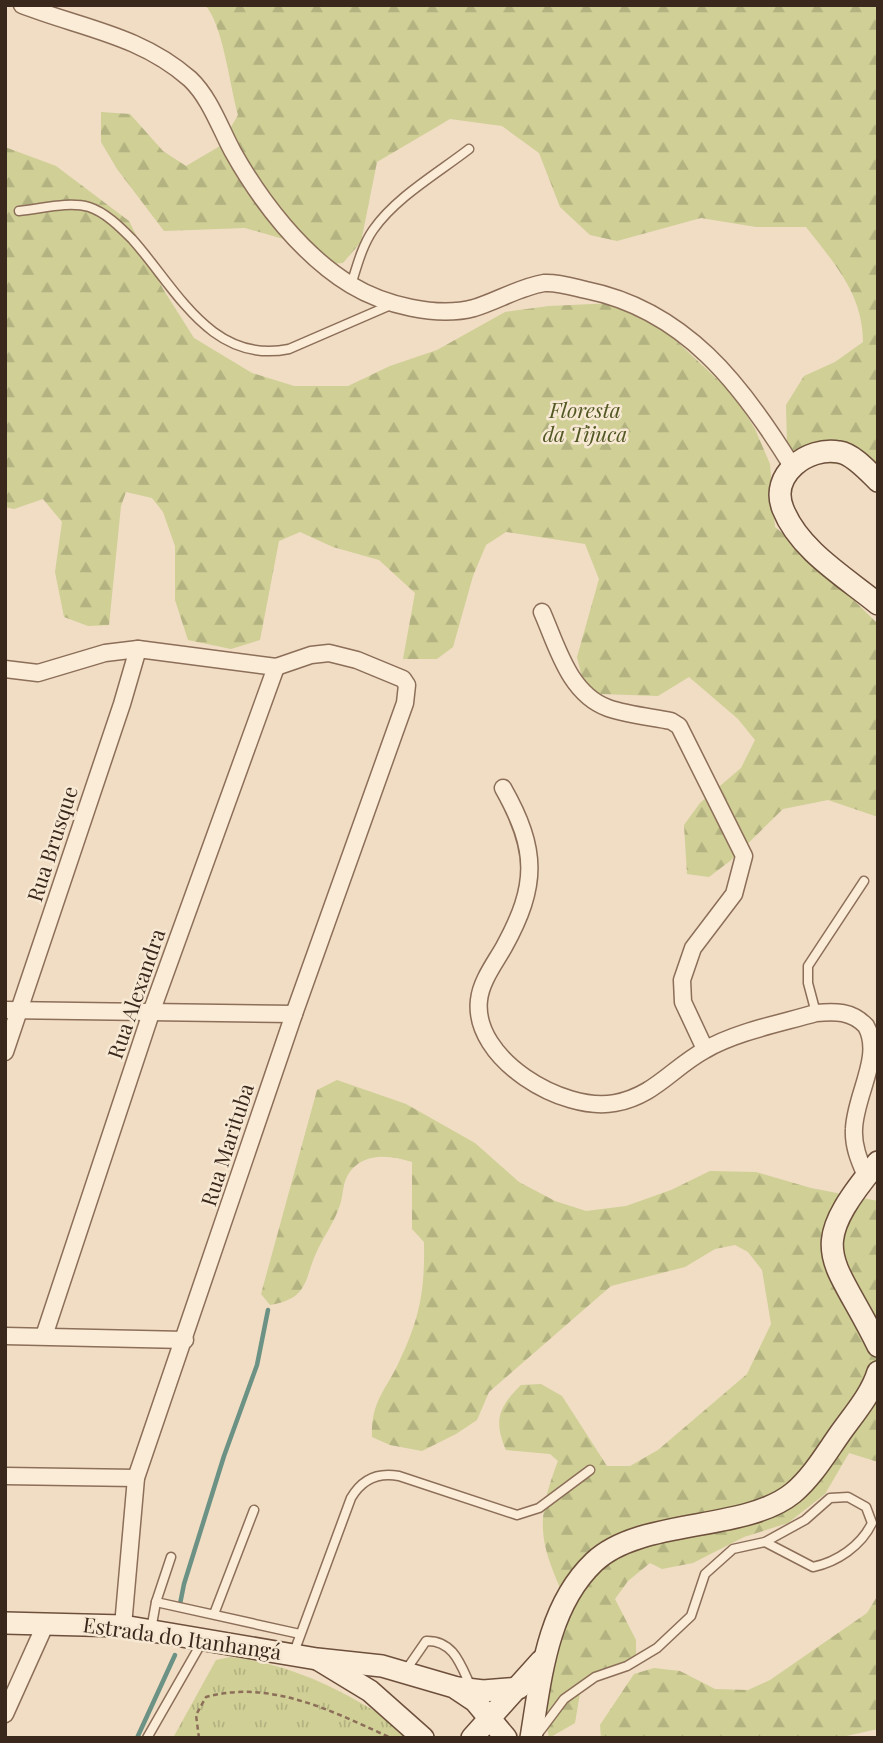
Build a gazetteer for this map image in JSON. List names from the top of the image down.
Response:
{
  "streets": {
    "main road": ["Estrada do Itanhangá"],
    "street": ["Rua Brusque", "Rua Alexandra", "Rua Marituba"]
  },
  "crossings": [
    ["Rua Alexandra", "Rua Marituba"],
    ["Rua Marituba", "Estrada do Itanhangá"]
  ],
  "parks": ["Floresta da Tijuca"]
}
